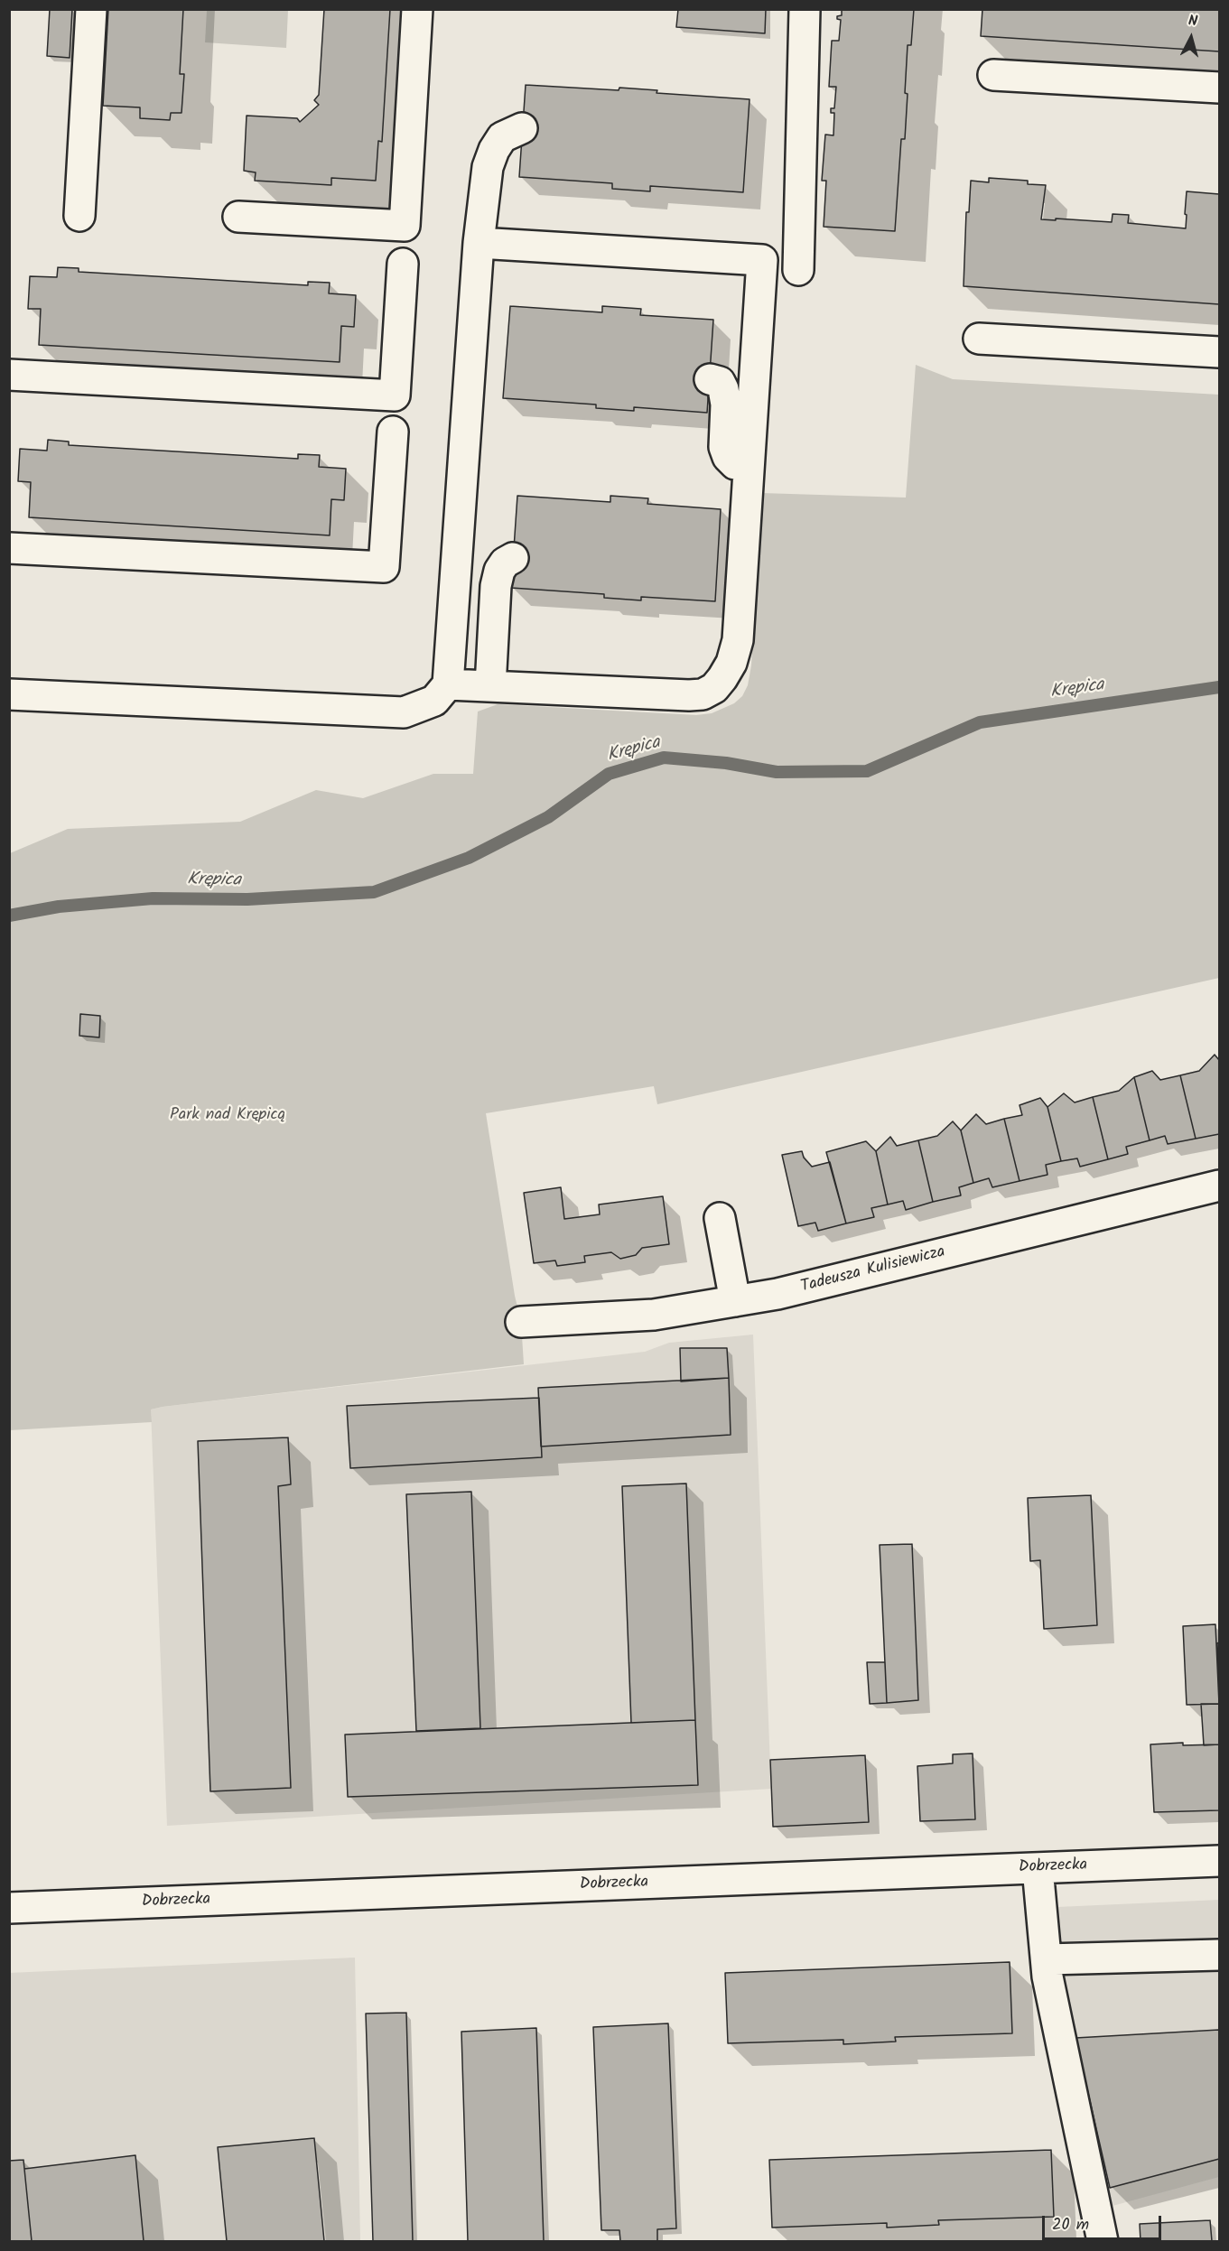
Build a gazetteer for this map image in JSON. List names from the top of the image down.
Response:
{
  "streets": {
    "street": ["Tadeusza Kulisiewicza", "Dobrzecka"]
  },
  "water": ["Krępica"],
  "parks": ["Park nad Krępicą"],
  "scale_bar": "20 m",
  "north": "top"
}
